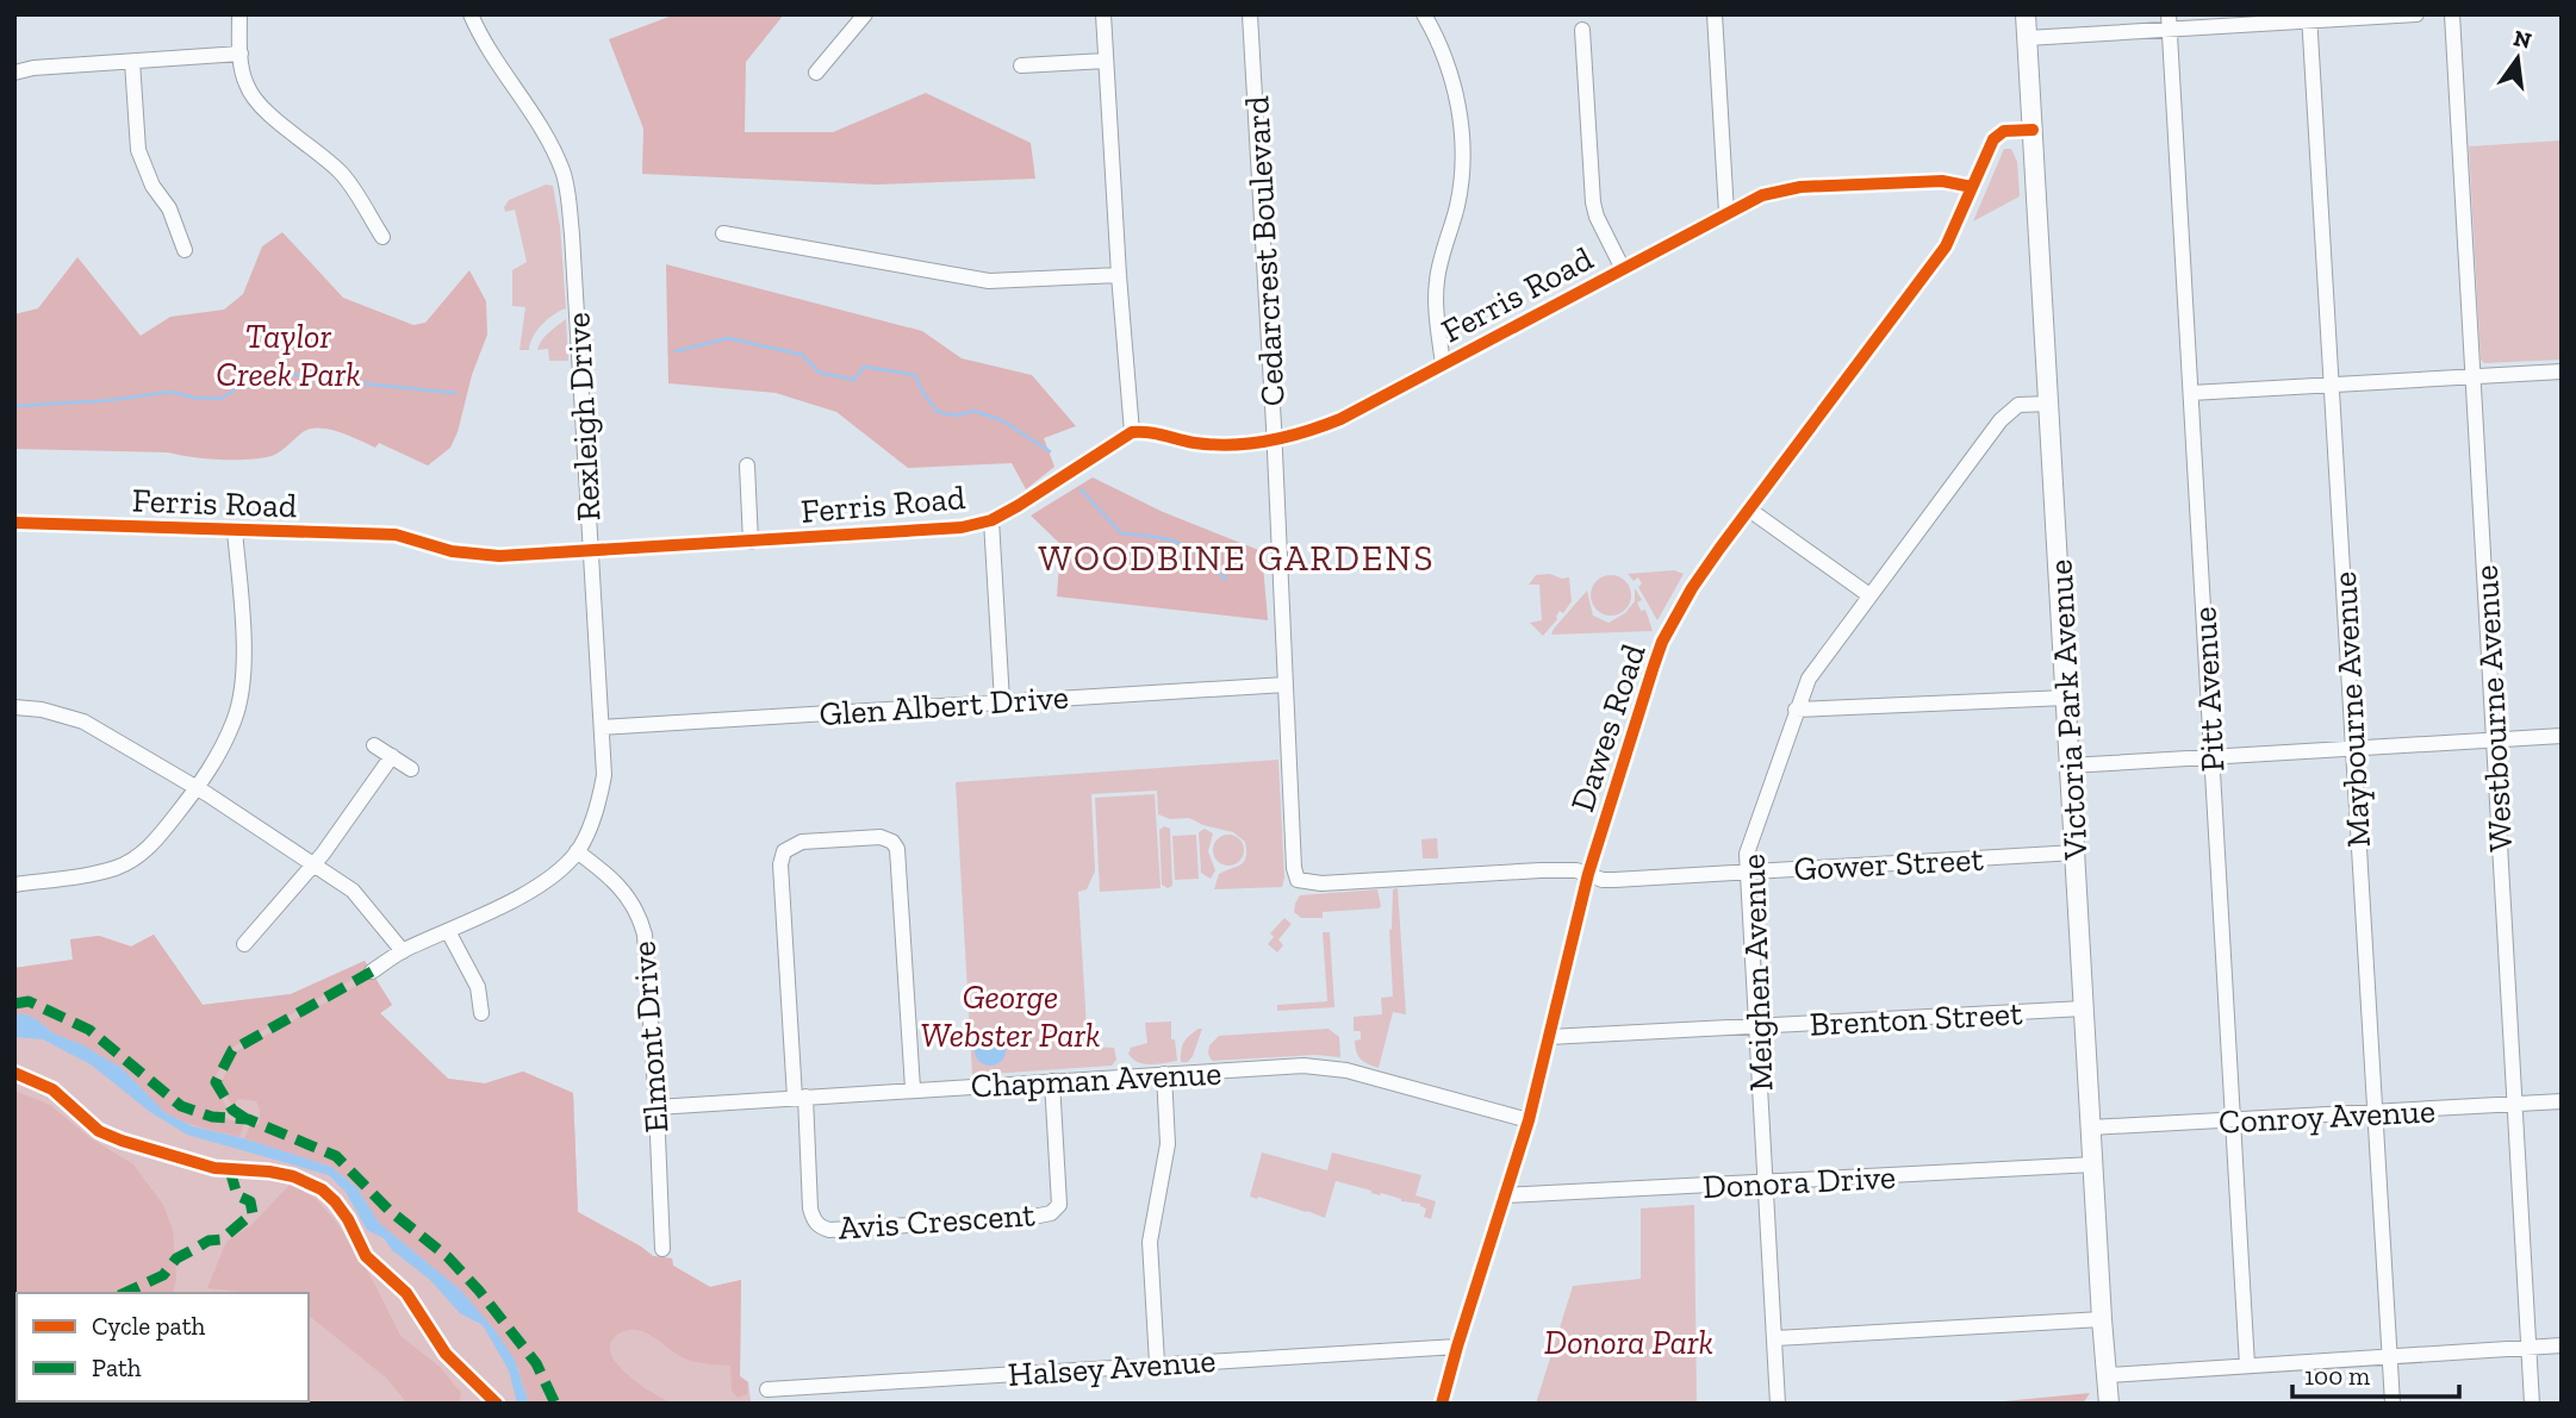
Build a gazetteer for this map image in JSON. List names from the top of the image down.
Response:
{
  "streets": {
    "main road": ["Victoria Park Avenue"],
    "street": [
      "Cedarcrest Boulevard",
      "Ferris Road",
      "Rexleigh Drive",
      "Pitt Avenue",
      "Glen Albert Drive",
      "Westbourne Avenue",
      "Maybourne Avenue",
      "Dawes Road",
      "Gower Street",
      "Meighen Avenue",
      "Brenton Street",
      "Elmont Drive",
      "Chapman Avenue",
      "Conroy Avenue",
      "Donora Drive",
      "Avis Crescent",
      "Halsey Avenue"
    ]
  },
  "crossings": [
    ["Cedarcrest Boulevard", "Ferris Road"],
    ["Cedarcrest Boulevard", "Glen Albert Drive"],
    ["Cedarcrest Boulevard", "Gower Street"],
    ["Ferris Road", "Rexleigh Drive"],
    ["Ferris Road", "Dawes Road"],
    ["Rexleigh Drive", "Glen Albert Drive"],
    ["Rexleigh Drive", "Elmont Drive"],
    ["Pitt Avenue", "Conroy Avenue"],
    ["Westbourne Avenue", "Conroy Avenue"],
    ["Victoria Park Avenue", "Dawes Road"],
    ["Victoria Park Avenue", "Gower Street"],
    ["Victoria Park Avenue", "Meighen Avenue"],
    ["Victoria Park Avenue", "Brenton Street"],
    ["Victoria Park Avenue", "Conroy Avenue"],
    ["Victoria Park Avenue", "Donora Drive"],
    ["Maybourne Avenue", "Conroy Avenue"],
    ["Dawes Road", "Gower Street"],
    ["Dawes Road", "Brenton Street"],
    ["Dawes Road", "Chapman Avenue"],
    ["Dawes Road", "Donora Drive"],
    ["Dawes Road", "Halsey Avenue"],
    ["Gower Street", "Meighen Avenue"],
    ["Meighen Avenue", "Brenton Street"],
    ["Meighen Avenue", "Donora Drive"],
    ["Elmont Drive", "Chapman Avenue"],
    ["Chapman Avenue", "Avis Crescent"]
  ],
  "districts": ["WOODBINE GARDENS"],
  "parks": ["Taylor Creek Park", "George Webster Park", "Donora Park"],
  "legend": ["Cycle path", "Path"],
  "scale_bar": "100 m",
  "north": "top"
}
